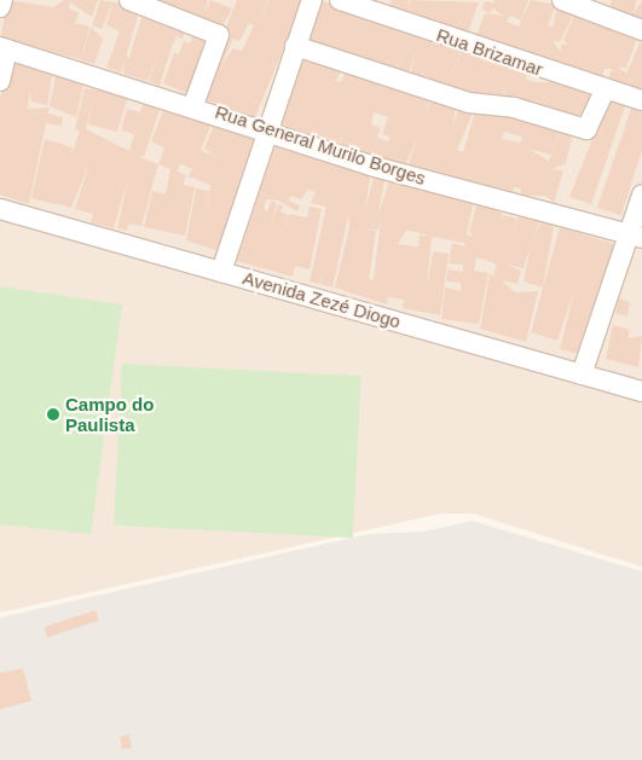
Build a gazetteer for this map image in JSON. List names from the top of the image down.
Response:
{
  "streets": {
    "street": ["Rua Brizamar", "Rua General Murilo Borges", "Avenida Zezé Diogo"]
  },
  "places": ["Campo do Paulista"]
}
